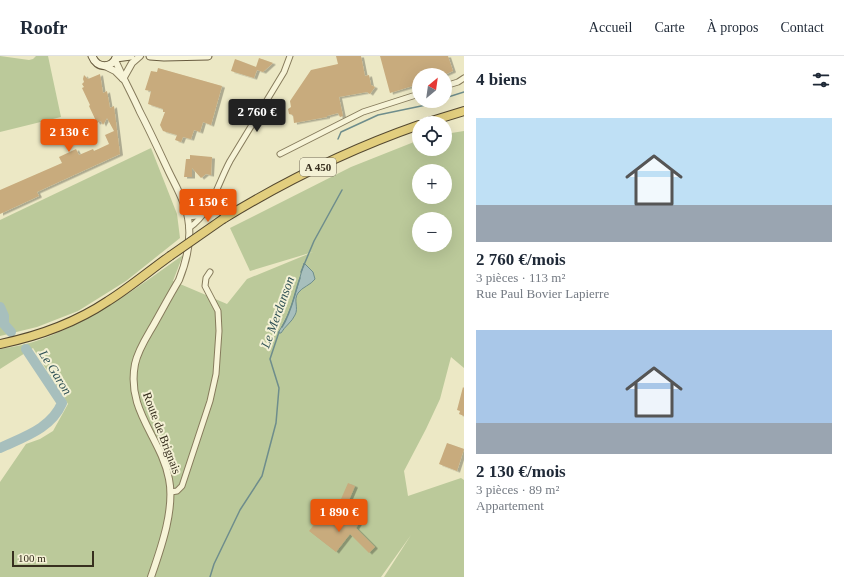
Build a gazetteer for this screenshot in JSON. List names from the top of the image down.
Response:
{
  "streets": {
    "highway": ["A 450"],
    "street": ["Route de Brignais"]
  },
  "water": ["Le Merdanson", "Le Garon"],
  "scale_bar": "100 m",
  "north": "top right",
  "page": {
    "header": "Roofr",
    "nav": [
      "Accueil",
      "Carte",
      "À propos",
      "Contact"
    ],
    "heading": "4 biens",
    "map_buttons": ["+", "−"],
    "price": [
      "2 760 €",
      "2 130 €",
      "1 150 €",
      "1 890 €"
    ],
    "list": [
      {
        "name": "2 760 €/mois",
        "note": "3 pièces · 113 m² · Rue Paul Bovier Lapierre"
      },
      {
        "name": "2 130 €/mois",
        "note": "3 pièces · 89 m² · Appartement"
      }
    ],
    "scale": "100 m"
  }
}
